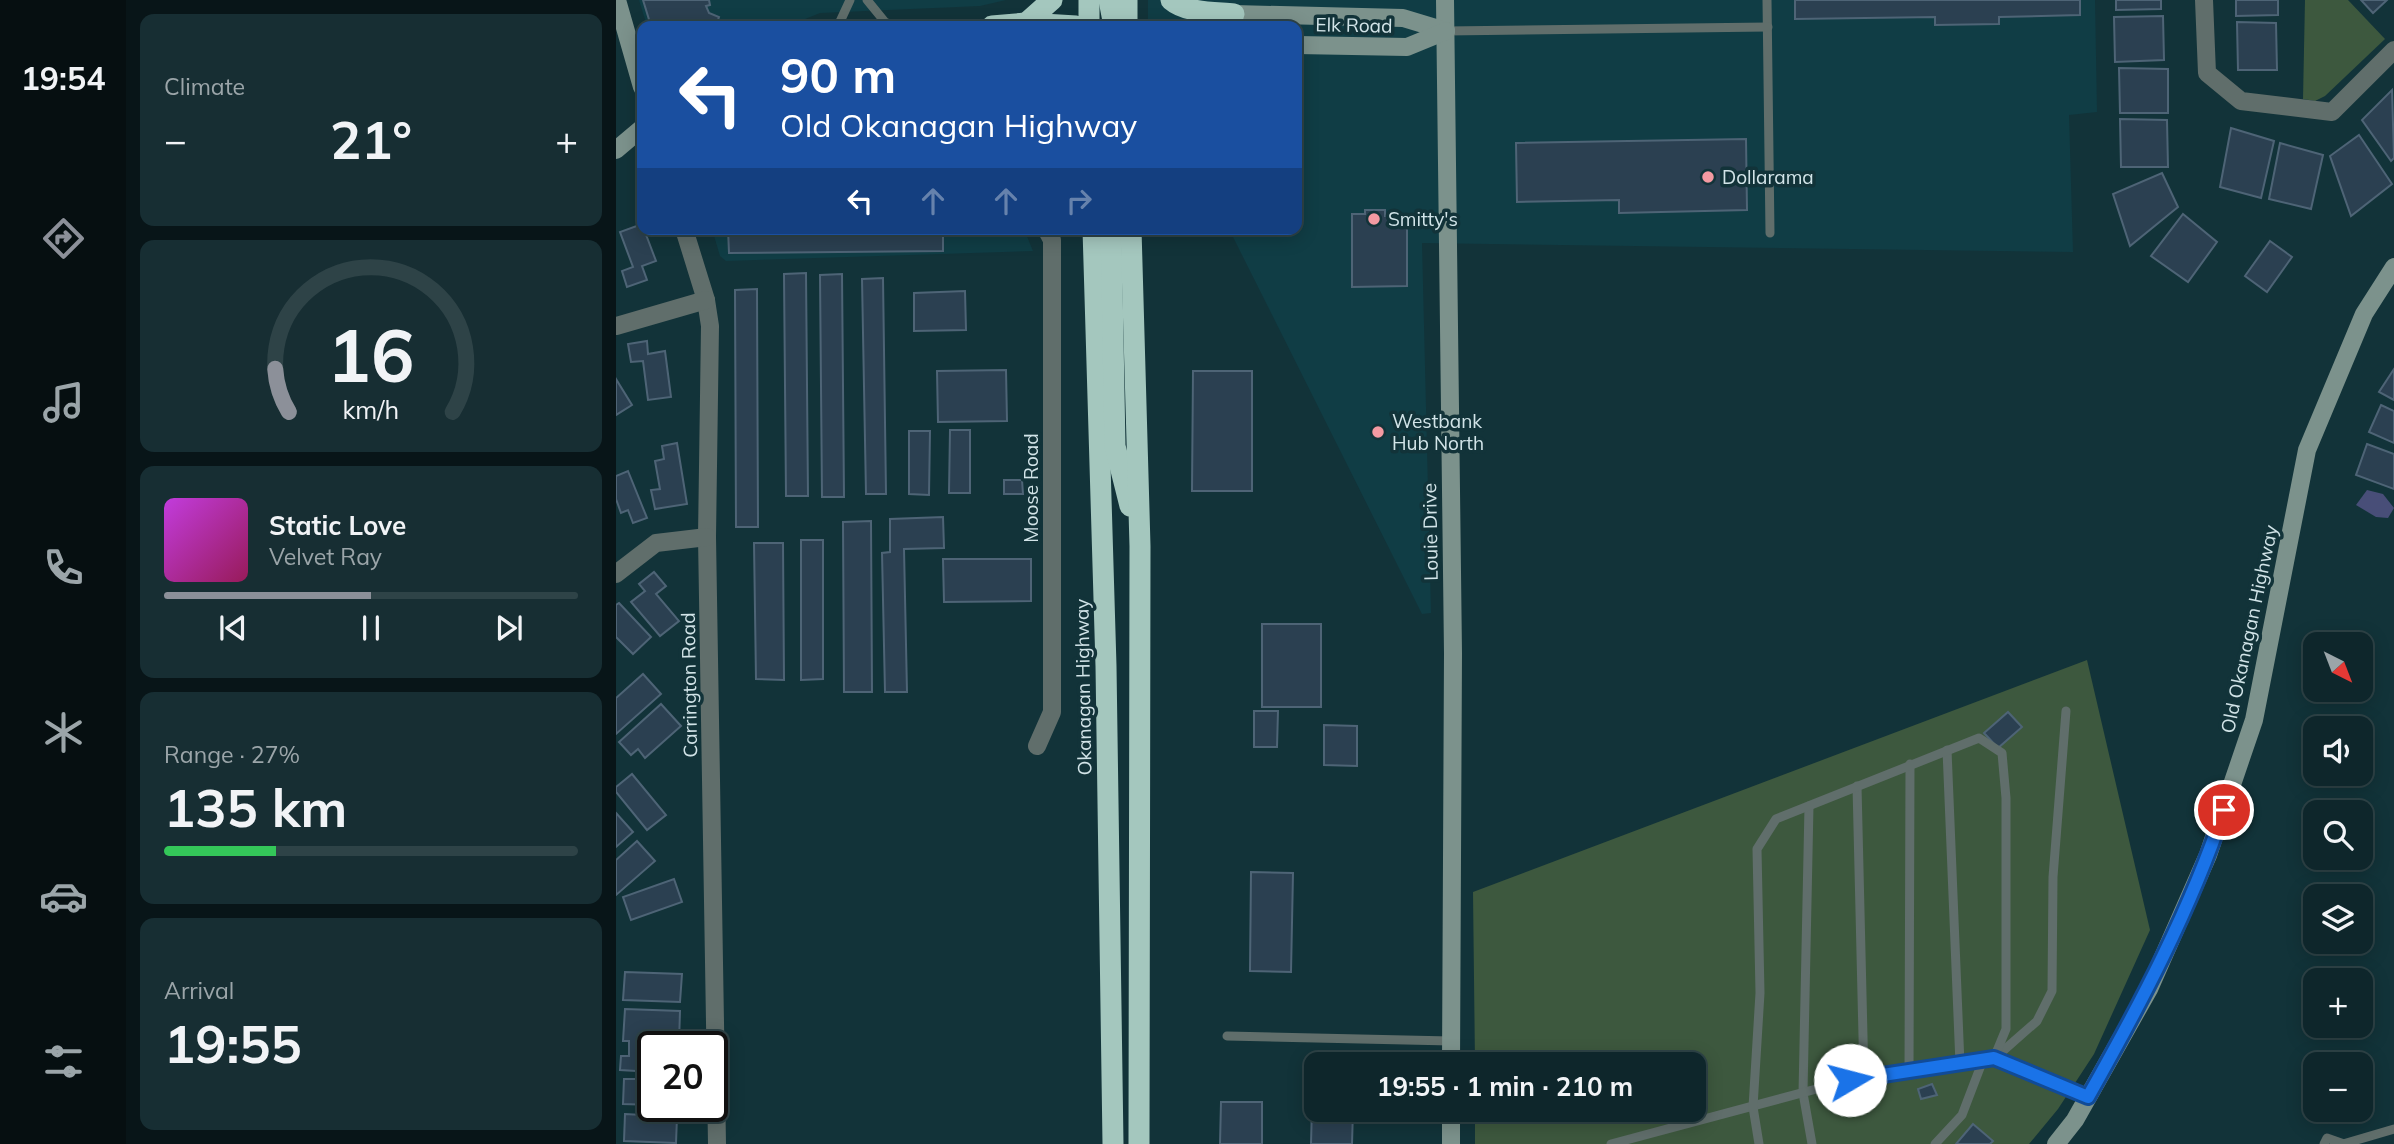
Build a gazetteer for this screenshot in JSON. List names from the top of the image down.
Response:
{
  "streets": {
    "highway": ["Okanagan Highway"],
    "street": [
      "Elk Road",
      "Moose Road",
      "Louie Drive",
      "Old Okanagan Highway",
      "Carrington Road"
    ]
  },
  "crossings": [
    ["Elk Road", "Louie Drive"]
  ],
  "places": ["Dollarama", "Smitty's", "Westbank Hub North"],
  "north": "bottom right",
  "page": {
    "tabs": "19:54",
    "tile": [
      "Climate",
      ["Range · 27%", "135 km"],
      ["Arrival", "19:55"]
    ],
    "turn": ["90 m", "Old Okanagan Highway"],
    "heat": ["−", "21°", "+"],
    "song": ["Static Love", "Velvet Ray"],
    "map_buttons": ["+", "−"],
    "limit": "20",
    "trip": "19:55 · 1 min · 210 m",
    "gauge": ["16", "km/h"]
  }
}
